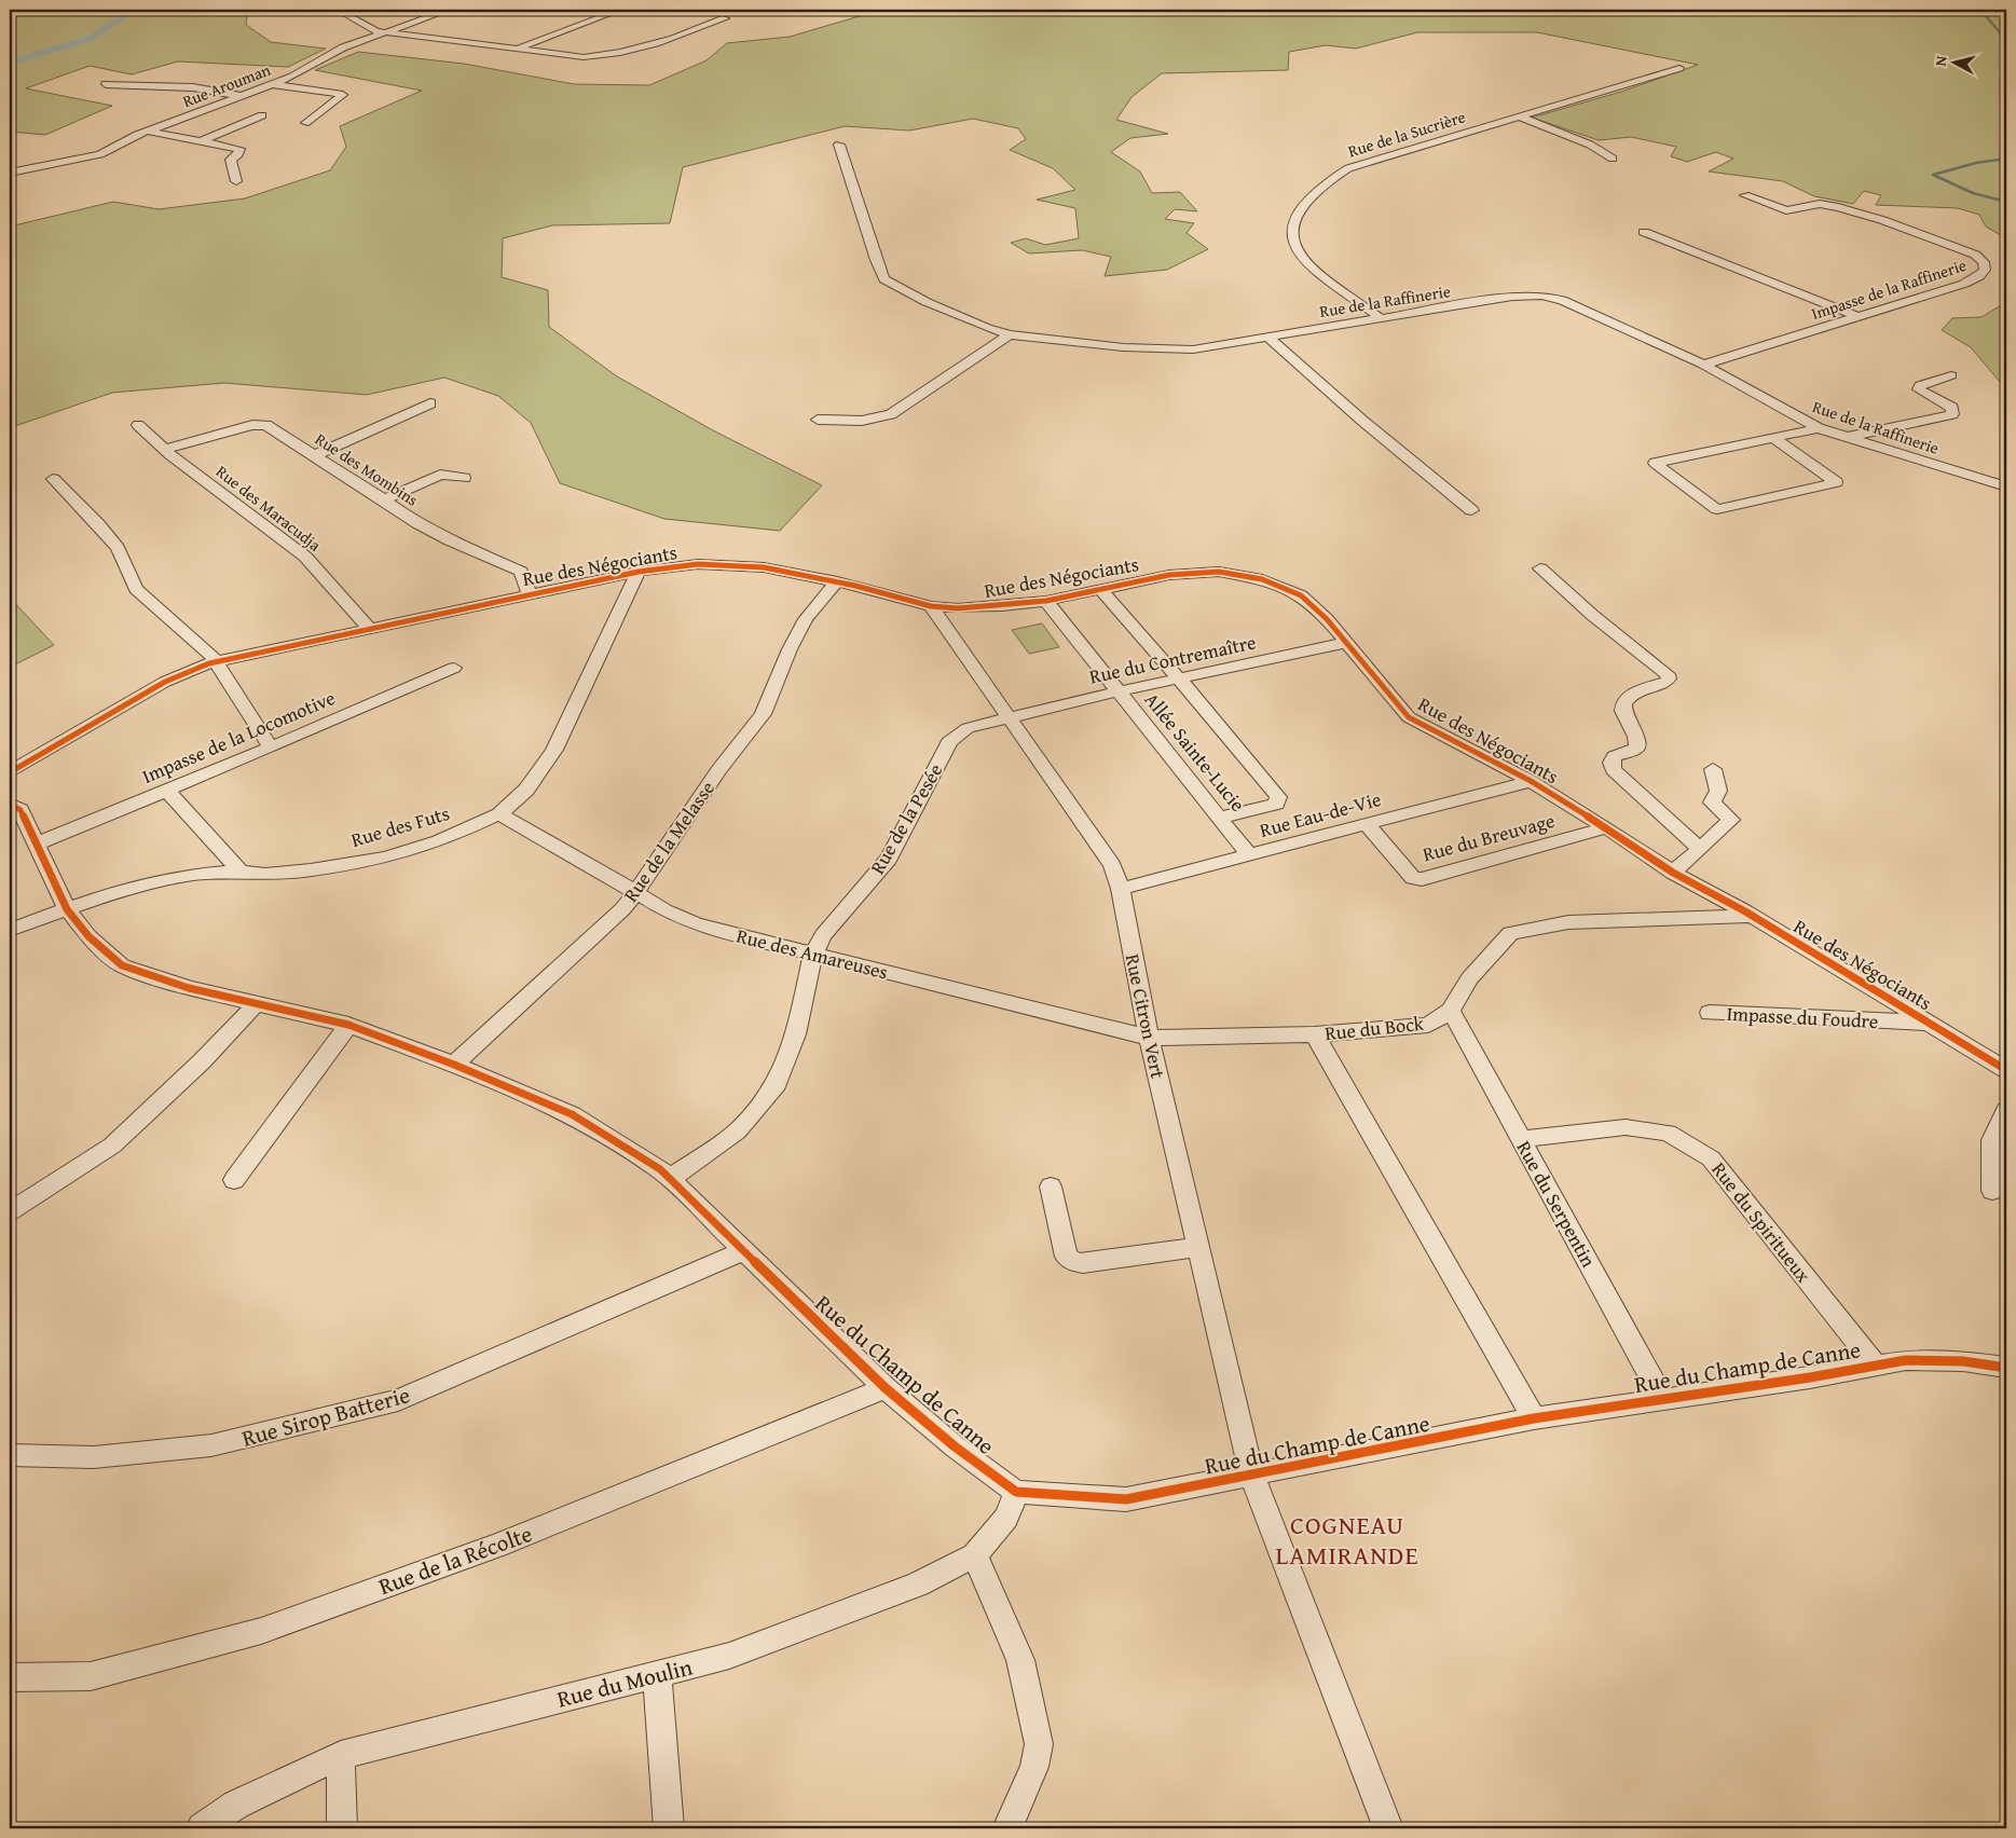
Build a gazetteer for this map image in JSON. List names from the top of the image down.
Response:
{
  "streets": {
    "street": [
      "Rue Arouman",
      "Rue de la Sucrière",
      "Impasse de la Raffinerie",
      "Rue de la Raffinerie",
      "Rue des Mombins",
      "Rue des Maracudja",
      "Rue des Négociants",
      "Rue du Contremaître",
      "Impasse de la Locomotive",
      "Allée Sainte-Lucie",
      "Rue Eau-de-Vie",
      "Rue de la Pesée",
      "Rue des Futs",
      "Rue du Breuvage",
      "Rue de la Melasse",
      "Rue des Amareuses",
      "Rue Citron Vert",
      "Impasse du Foudre",
      "Rue du Bock",
      "Rue du Serpentin",
      "Rue du Spiritueux",
      "Rue du Champ de Canne",
      "Rue Sirop Batterie",
      "Rue de la Récolte",
      "Rue du Moulin"
    ]
  },
  "crossings": [
    ["Rue de la Sucrière", "Rue de la Raffinerie"],
    ["Impasse de la Raffinerie", "Rue de la Raffinerie"],
    ["Rue des Mombins", "Rue des Maracudja"],
    ["Rue des Mombins", "Rue des Négociants"],
    ["Rue des Maracudja", "Rue des Négociants"],
    ["Rue des Négociants", "Rue du Contremaître"],
    ["Rue des Négociants", "Allée Sainte-Lucie"],
    ["Rue des Négociants", "Rue Eau-de-Vie"],
    ["Rue des Négociants", "Rue des Futs"],
    ["Rue des Négociants", "Rue du Breuvage"],
    ["Rue des Négociants", "Rue de la Melasse"],
    ["Rue des Négociants", "Rue Citron Vert"],
    ["Rue des Négociants", "Impasse du Foudre"],
    ["Rue des Négociants", "Rue du Bock"],
    ["Rue du Contremaître", "Allée Sainte-Lucie"],
    ["Rue du Contremaître", "Rue de la Pesée"],
    ["Rue du Contremaître", "Rue Citron Vert"],
    ["Impasse de la Locomotive", "Rue du Champ de Canne"],
    ["Allée Sainte-Lucie", "Rue Eau-de-Vie"],
    ["Rue Eau-de-Vie", "Rue du Breuvage"],
    ["Rue Eau-de-Vie", "Rue Citron Vert"],
    ["Rue de la Pesée", "Rue des Amareuses"],
    ["Rue de la Pesée", "Rue Citron Vert"],
    ["Rue de la Pesée", "Rue du Champ de Canne"],
    ["Rue des Futs", "Rue des Amareuses"],
    ["Rue des Futs", "Rue du Champ de Canne"],
    ["Rue de la Melasse", "Rue des Amareuses"],
    ["Rue de la Melasse", "Rue du Champ de Canne"],
    ["Rue des Amareuses", "Rue Citron Vert"],
    ["Rue des Amareuses", "Rue du Bock"],
    ["Rue Citron Vert", "Rue du Bock"],
    ["Rue Citron Vert", "Rue du Champ de Canne"],
    ["Rue du Bock", "Rue du Serpentin"],
    ["Rue du Serpentin", "Rue du Spiritueux"],
    ["Rue du Serpentin", "Rue du Champ de Canne"],
    ["Rue du Spiritueux", "Rue du Champ de Canne"],
    ["Rue du Champ de Canne", "Rue Sirop Batterie"],
    ["Rue du Champ de Canne", "Rue de la Récolte"],
    ["Rue du Champ de Canne", "Rue du Moulin"]
  ],
  "districts": ["COGNEAU LAMIRANDE"],
  "north": "left"
}
